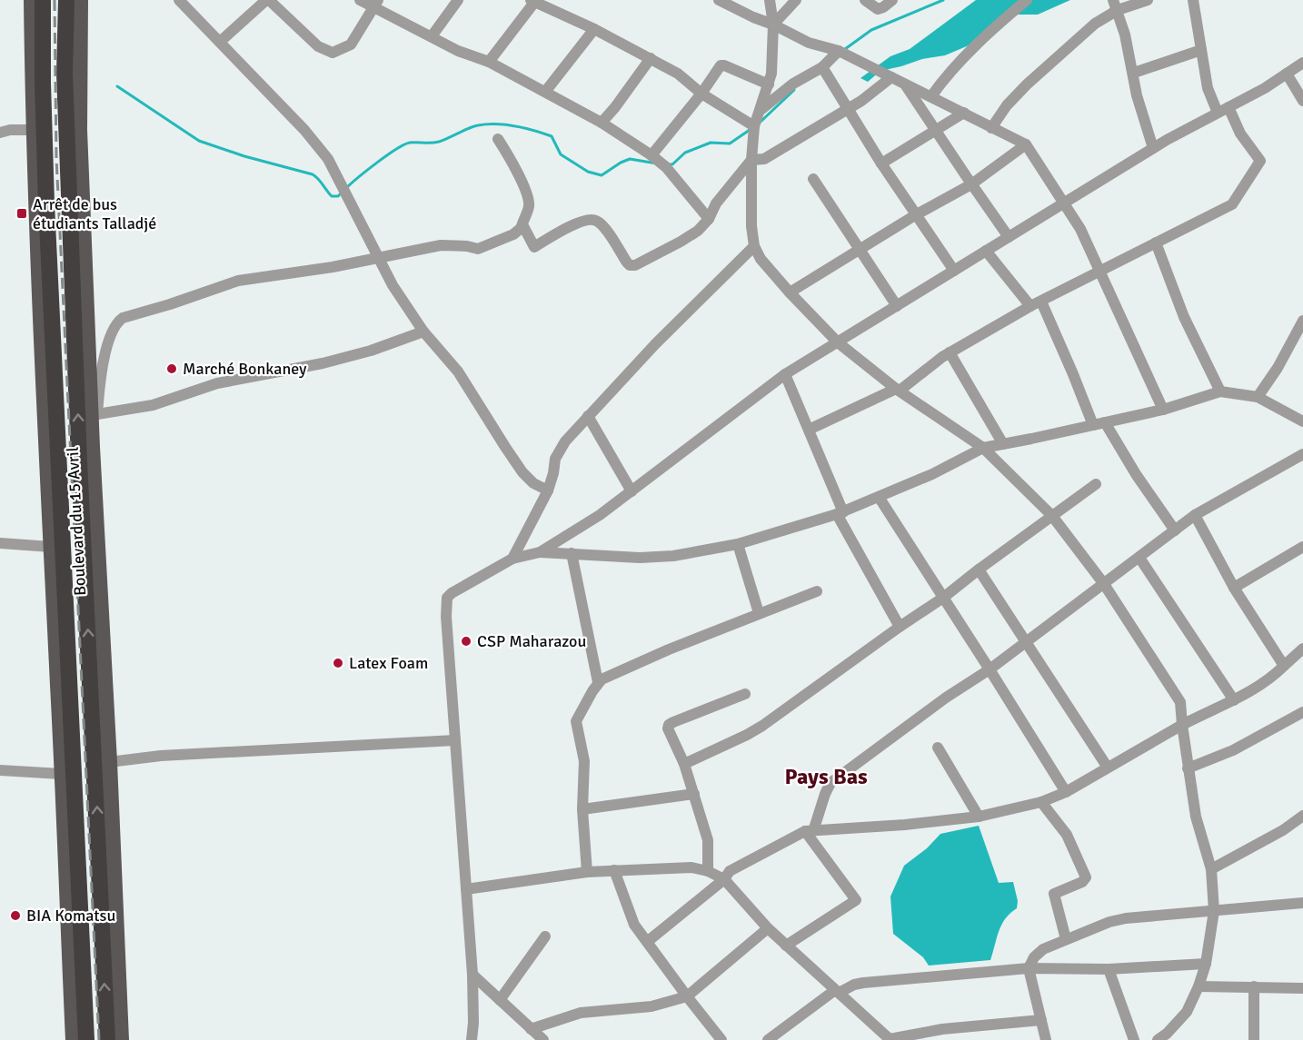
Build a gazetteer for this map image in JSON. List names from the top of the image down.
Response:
{
  "streets": {
    "highway": ["Boulevard du 15 Avril"]
  },
  "districts": ["Pays Bas"],
  "places": {
    "transit": ["Arrêt de bus étudiants Talladjé"],
    "other": [
      "Marché Bonkaney",
      "CSP Maharazou",
      "Latex Foam",
      "BIA Komatsu"
    ]
  }
}
